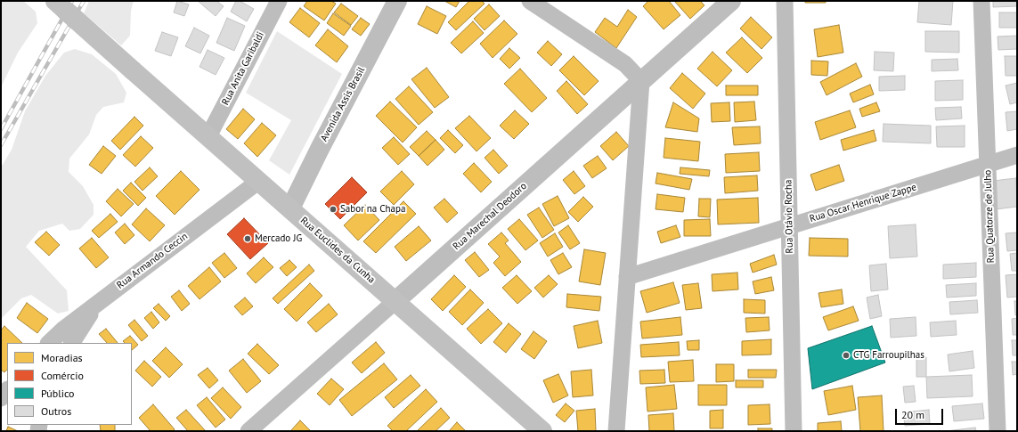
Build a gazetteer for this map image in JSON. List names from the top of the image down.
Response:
{
  "streets": {
    "main road": ["Rua Euclides da Cunha"],
    "street": [
      "Rua Anita Garibaldi",
      "Avenida Assis Brasil",
      "Rua Oscar Henrique Zappe",
      "Rua Marechal Deodoro",
      "Rua Otávio Rocha",
      "Rua Quatorze de Julho",
      "Rua Armando Ceccin"
    ]
  },
  "crossings": [
    ["Rua Anita Garibaldi", "Rua Euclides da Cunha"],
    ["Avenida Assis Brasil", "Rua Euclides da Cunha"],
    ["Rua Oscar Henrique Zappe", "Rua Otávio Rocha"],
    ["Rua Oscar Henrique Zappe", "Rua Quatorze de Julho"],
    ["Rua Marechal Deodoro", "Rua Euclides da Cunha"],
    ["Rua Euclides da Cunha", "Rua Armando Ceccin"]
  ],
  "places": ["Sabor na Chapa", "Mercado JG", "CTG Farroupilhas"],
  "legend": [
    "Moradias",
    "Comércio",
    "Público",
    "Outros"
  ],
  "scale_bar": "20 m"
}
